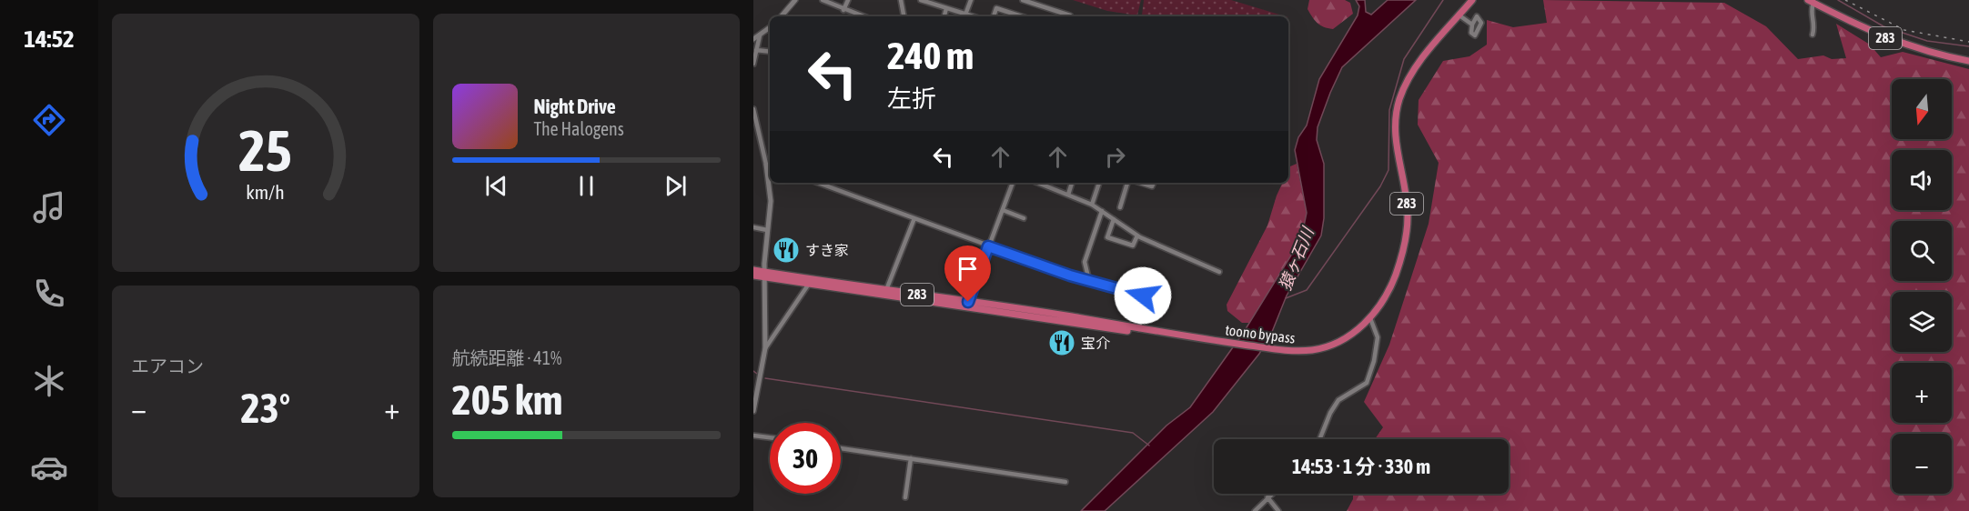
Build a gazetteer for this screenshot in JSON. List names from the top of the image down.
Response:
{
  "streets": {
    "highway": ["283", "toono bypass"]
  },
  "water": ["猿ヶ石川"],
  "places": {
    "restaurant": ["すき家", "宝介"]
  },
  "north": "bottom",
  "page": {
    "tabs": "14:52",
    "turn": ["240 m", "左折"],
    "map_buttons": ["+", "−"],
    "song": ["Night Drive", "The Halogens"],
    "tile": [
      "エアコン",
      ["航続距離 · 41%", "205 km"]
    ],
    "heat": ["−", "23°", "+"],
    "limit": "30",
    "trip": "14:53 · 1 分 · 330 m",
    "gauge": ["25", "km/h"]
  }
}
